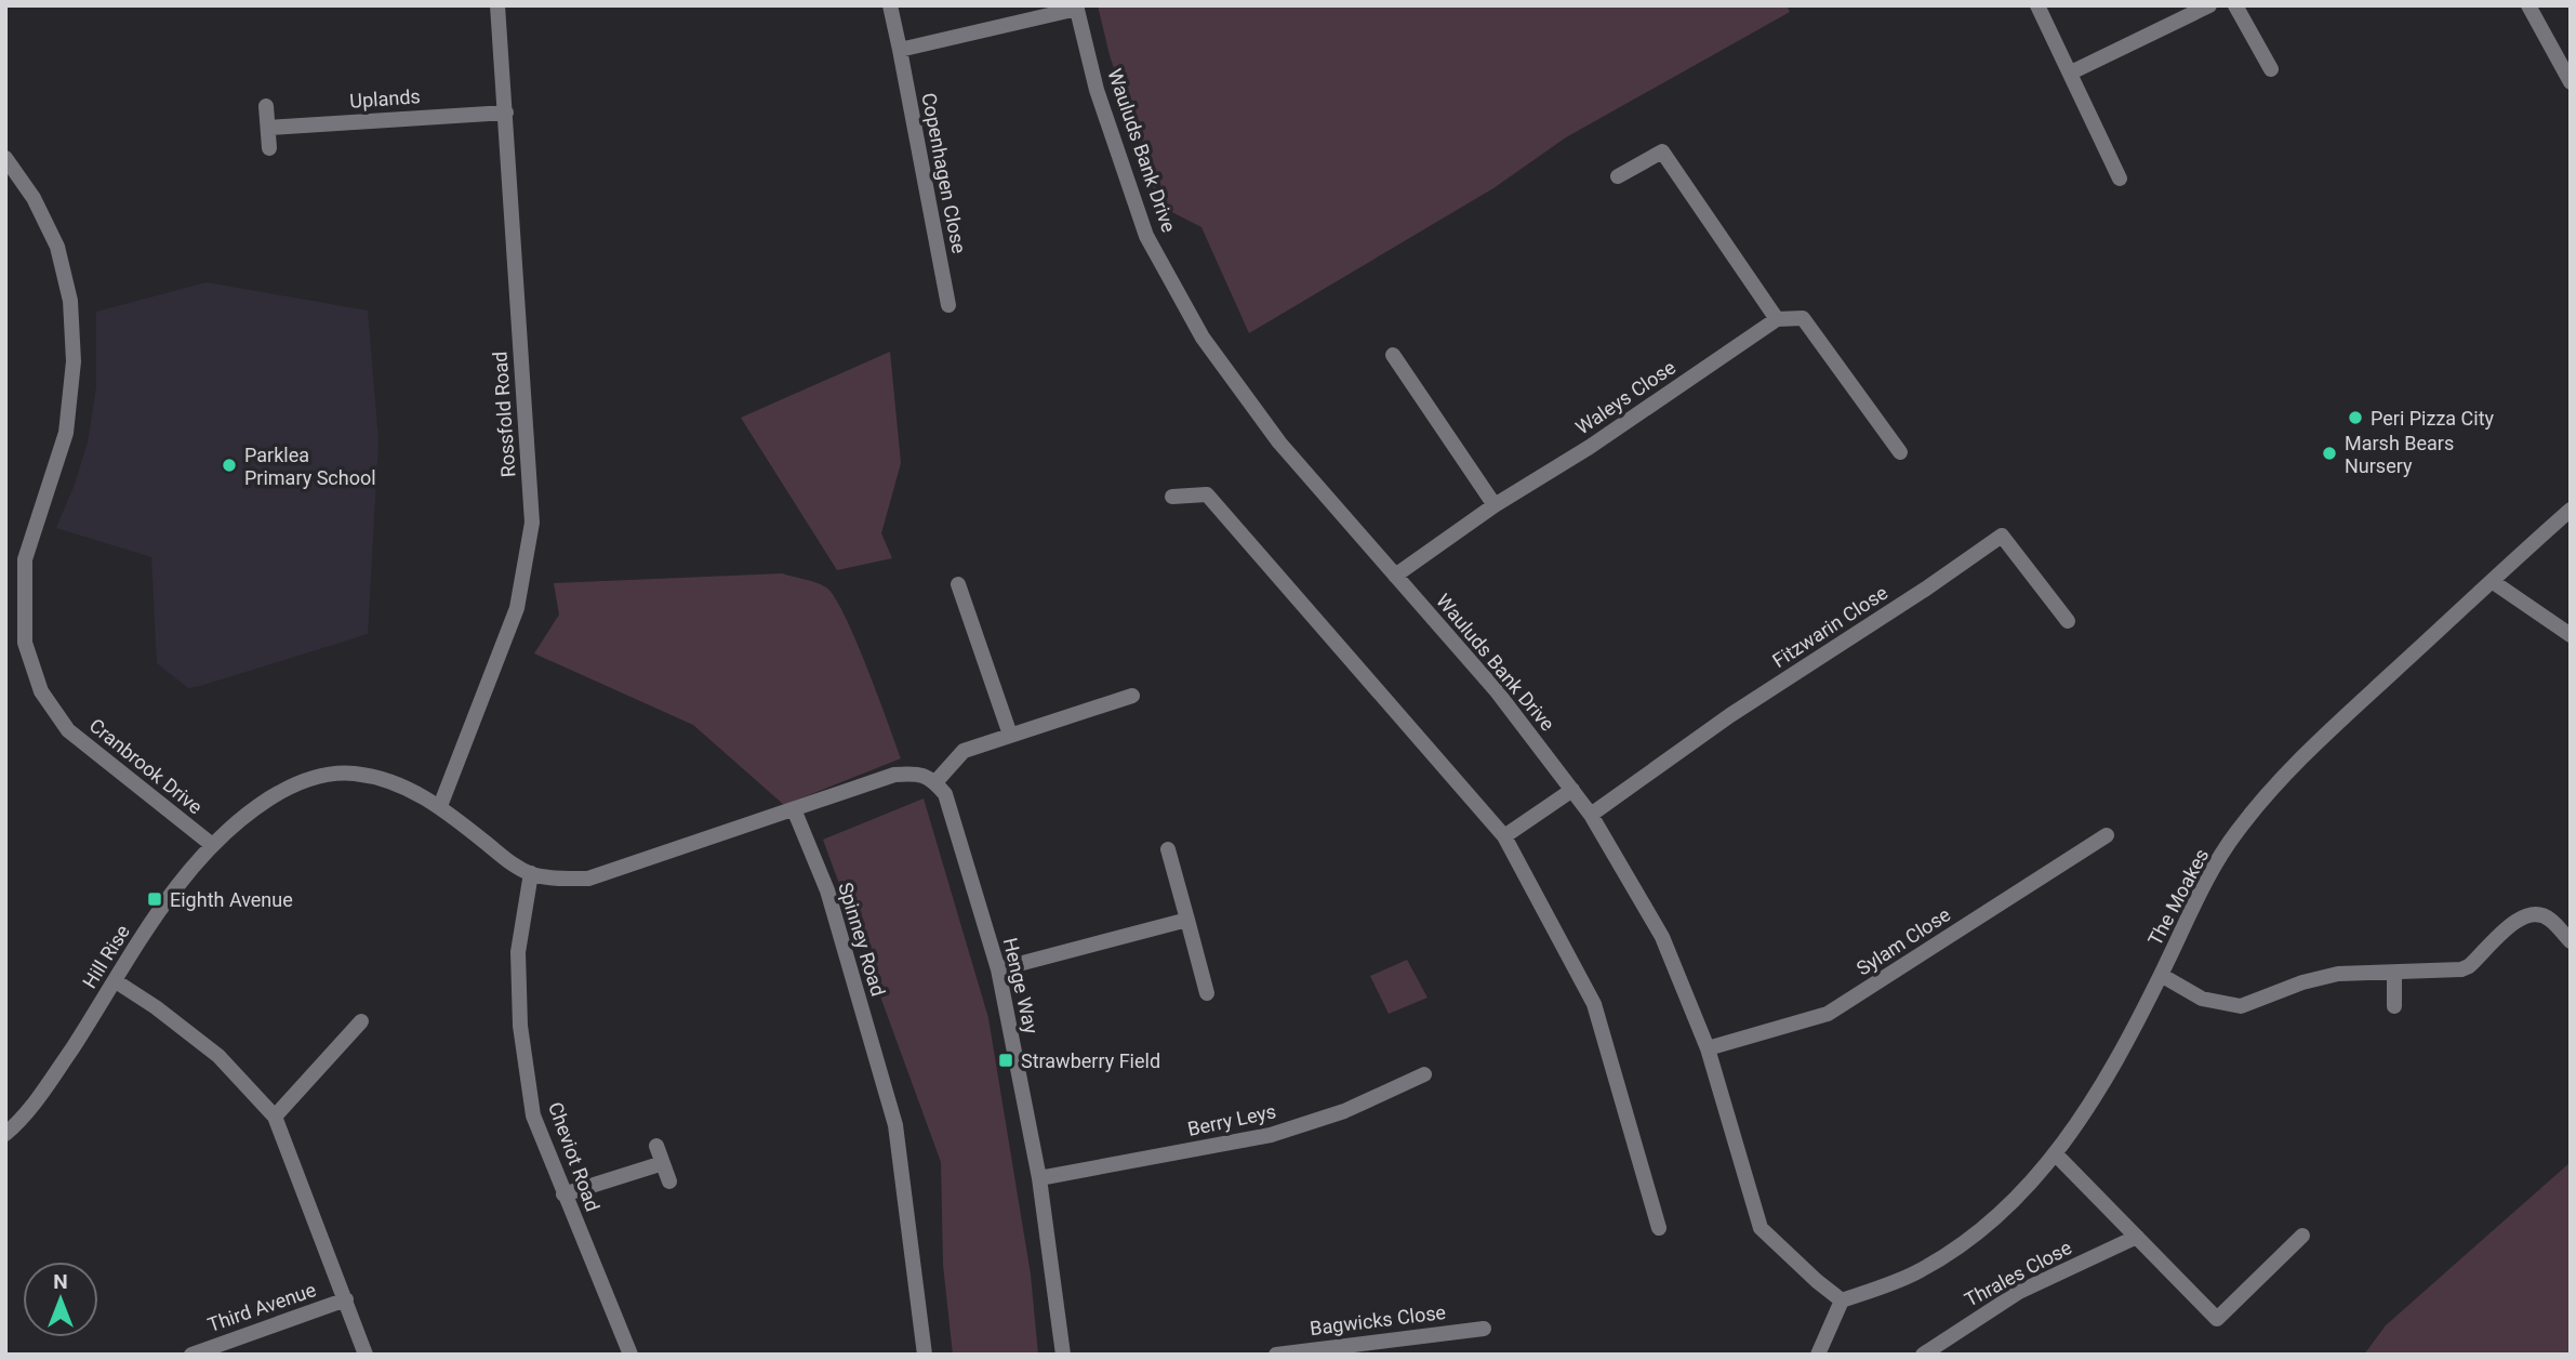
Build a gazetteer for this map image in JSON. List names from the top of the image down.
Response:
{
  "streets": {
    "street": [
      "Uplands",
      "Wauluds Bank Drive",
      "Copenhagen Close",
      "Waleys Close",
      "Rossfold Road",
      "Fitzwarin Close",
      "Cranbrook Drive",
      "The Moakes",
      "Spinney Road",
      "Sylam Close",
      "Hill Rise",
      "Henge Way",
      "Berry Leys",
      "Cheviot Road",
      "Thrales Close",
      "Third Avenue",
      "Bagwicks Close"
    ]
  },
  "crossings": [
    ["Uplands", "Rossfold Road"],
    ["Wauluds Bank Drive", "Waleys Close"],
    ["Wauluds Bank Drive", "Fitzwarin Close"],
    ["Wauluds Bank Drive", "The Moakes"],
    ["Wauluds Bank Drive", "Sylam Close"],
    ["Rossfold Road", "Hill Rise"],
    ["Cranbrook Drive", "Hill Rise"],
    ["Hill Rise", "Cheviot Road"],
    ["Henge Way", "Berry Leys"]
  ],
  "places": {
    "other": ["Peri Pizza City", "Marsh Bears Nursery", "Parklea Primary School"],
    "transit": ["Eighth Avenue", "Strawberry Field"]
  },
  "north": "top"
}
